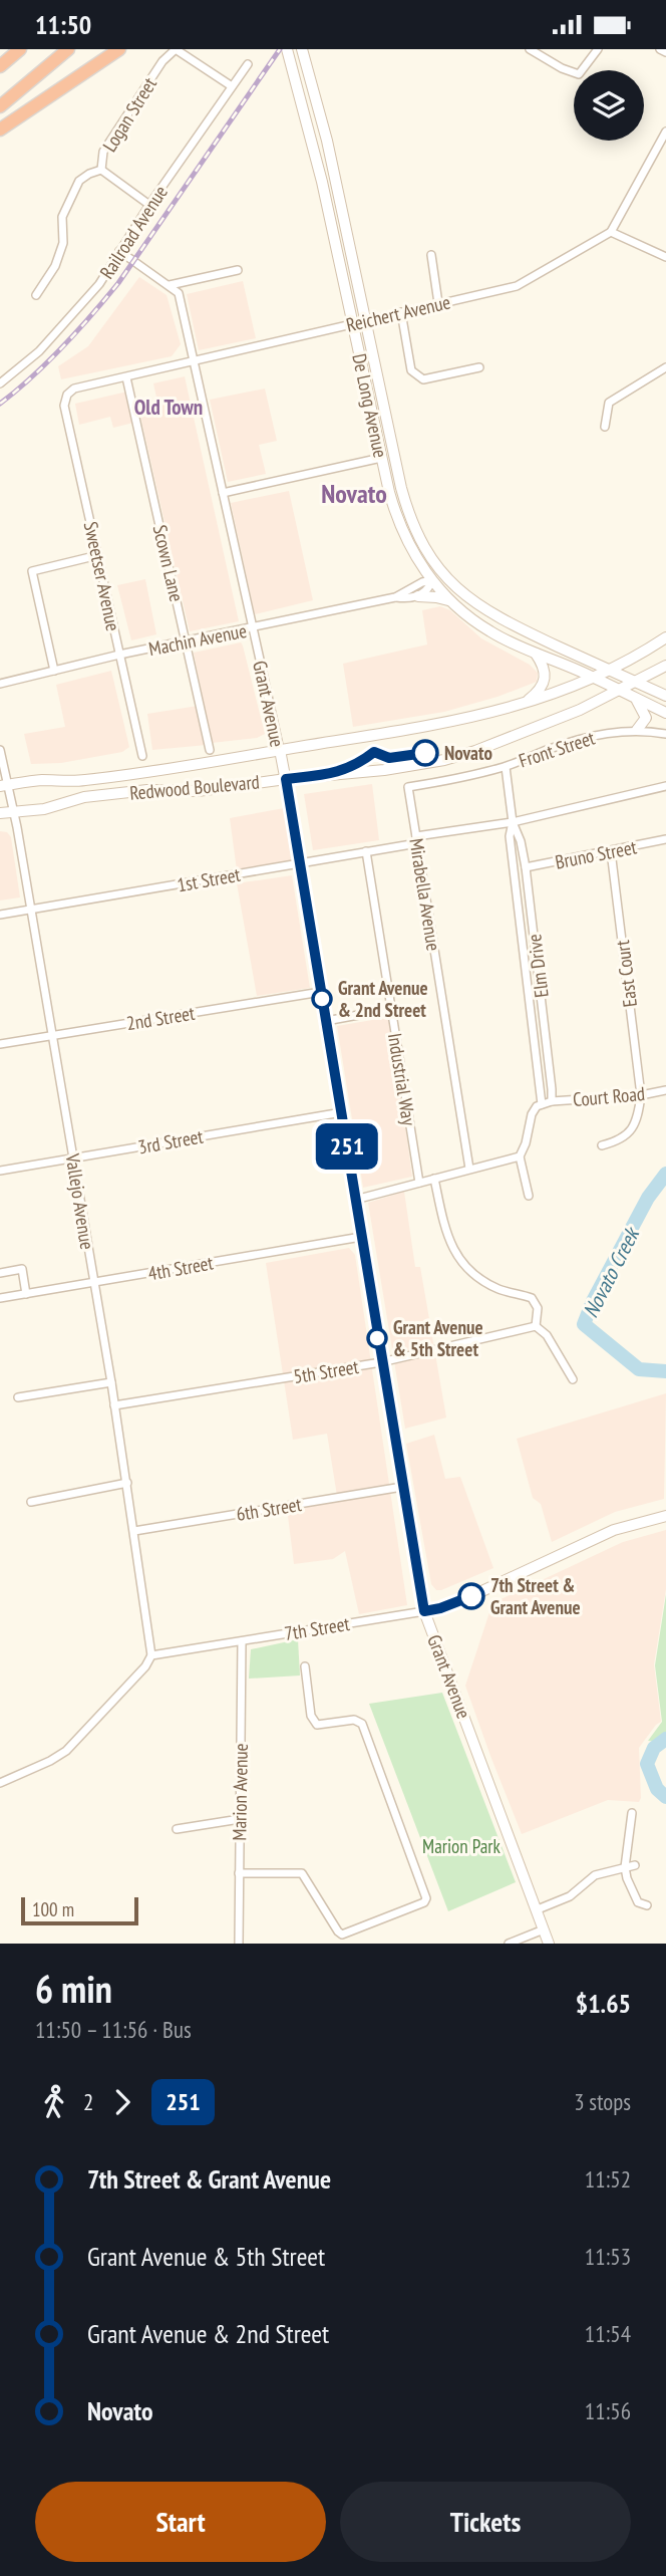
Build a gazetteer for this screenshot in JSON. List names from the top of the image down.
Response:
{
  "streets": {
    "main road": [
      "De Long Avenue",
      "Grant Avenue",
      "Redwood Boulevard",
      "7th Street"
    ],
    "street": [
      "Logan Street",
      "Railroad Avenue",
      "Reichert Avenue",
      "Scown Lane",
      "Sweetser Avenue",
      "Machin Avenue",
      "Front Street",
      "Bruno Street",
      "1st Street",
      "Mirabella Avenue",
      "Elm Drive",
      "East Court",
      "2nd Street",
      "Industrial Way",
      "Court Road",
      "3rd Street",
      "Vallejo Avenue",
      "4th Street",
      "5th Street",
      "6th Street",
      "Marion Avenue"
    ]
  },
  "crossings": [
    ["Logan Street", "Railroad Avenue"],
    ["Reichert Avenue", "De Long Avenue"],
    ["Reichert Avenue", "Scown Lane"],
    ["Reichert Avenue", "Sweetser Avenue"],
    ["Reichert Avenue", "Grant Avenue"],
    ["De Long Avenue", "Machin Avenue"],
    ["De Long Avenue", "Redwood Boulevard"],
    ["Scown Lane", "Machin Avenue"],
    ["Sweetser Avenue", "Machin Avenue"],
    ["Machin Avenue", "Grant Avenue"],
    ["Grant Avenue", "Redwood Boulevard"],
    ["Grant Avenue", "1st Street"],
    ["Grant Avenue", "2nd Street"],
    ["Grant Avenue", "3rd Street"],
    ["Grant Avenue", "4th Street"],
    ["Grant Avenue", "5th Street"],
    ["Grant Avenue", "6th Street"],
    ["Grant Avenue", "7th Street"],
    ["Front Street", "Mirabella Avenue"],
    ["Front Street", "Elm Drive"],
    ["Redwood Boulevard", "Vallejo Avenue"],
    ["Bruno Street", "Elm Drive"],
    ["Bruno Street", "East Court"],
    ["1st Street", "Mirabella Avenue"],
    ["1st Street", "Elm Drive"],
    ["1st Street", "Industrial Way"],
    ["1st Street", "Vallejo Avenue"],
    ["Elm Drive", "Court Road"],
    ["East Court", "Court Road"],
    ["2nd Street", "Vallejo Avenue"],
    ["3rd Street", "Vallejo Avenue"],
    ["Vallejo Avenue", "4th Street"],
    ["Vallejo Avenue", "5th Street"],
    ["Vallejo Avenue", "6th Street"],
    ["Vallejo Avenue", "7th Street"],
    ["7th Street", "Marion Avenue"]
  ],
  "districts": ["Old Town", "Novato"],
  "water": ["Novato Creek"],
  "parks": ["Marion Park"],
  "places": [
    "Novato",
    "Grant Avenue & 2nd Street",
    "Grant Avenue & 5th Street",
    "7th Street & Grant Avenue"
  ],
  "lines": ["bus line 251"],
  "scale_bar": "100 m",
  "page": {
    "status": "11:50",
    "on_map": "251",
    "scale": "100 m",
    "heading": ["6 min", "11:50 – 11:56 · Bus", "$1.65"],
    "legs": ["2", "251", "3 stops"],
    "list": [
      {
        "name": "7th Street & Grant Avenue",
        "value": "11:52"
      },
      {
        "name": "Grant Avenue & 5th Street",
        "value": "11:53"
      },
      {
        "name": "Grant Avenue & 2nd Street",
        "value": "11:54"
      },
      {
        "name": "Novato",
        "value": "11:56"
      }
    ],
    "buttons": ["Start", "Tickets"]
  }
}
